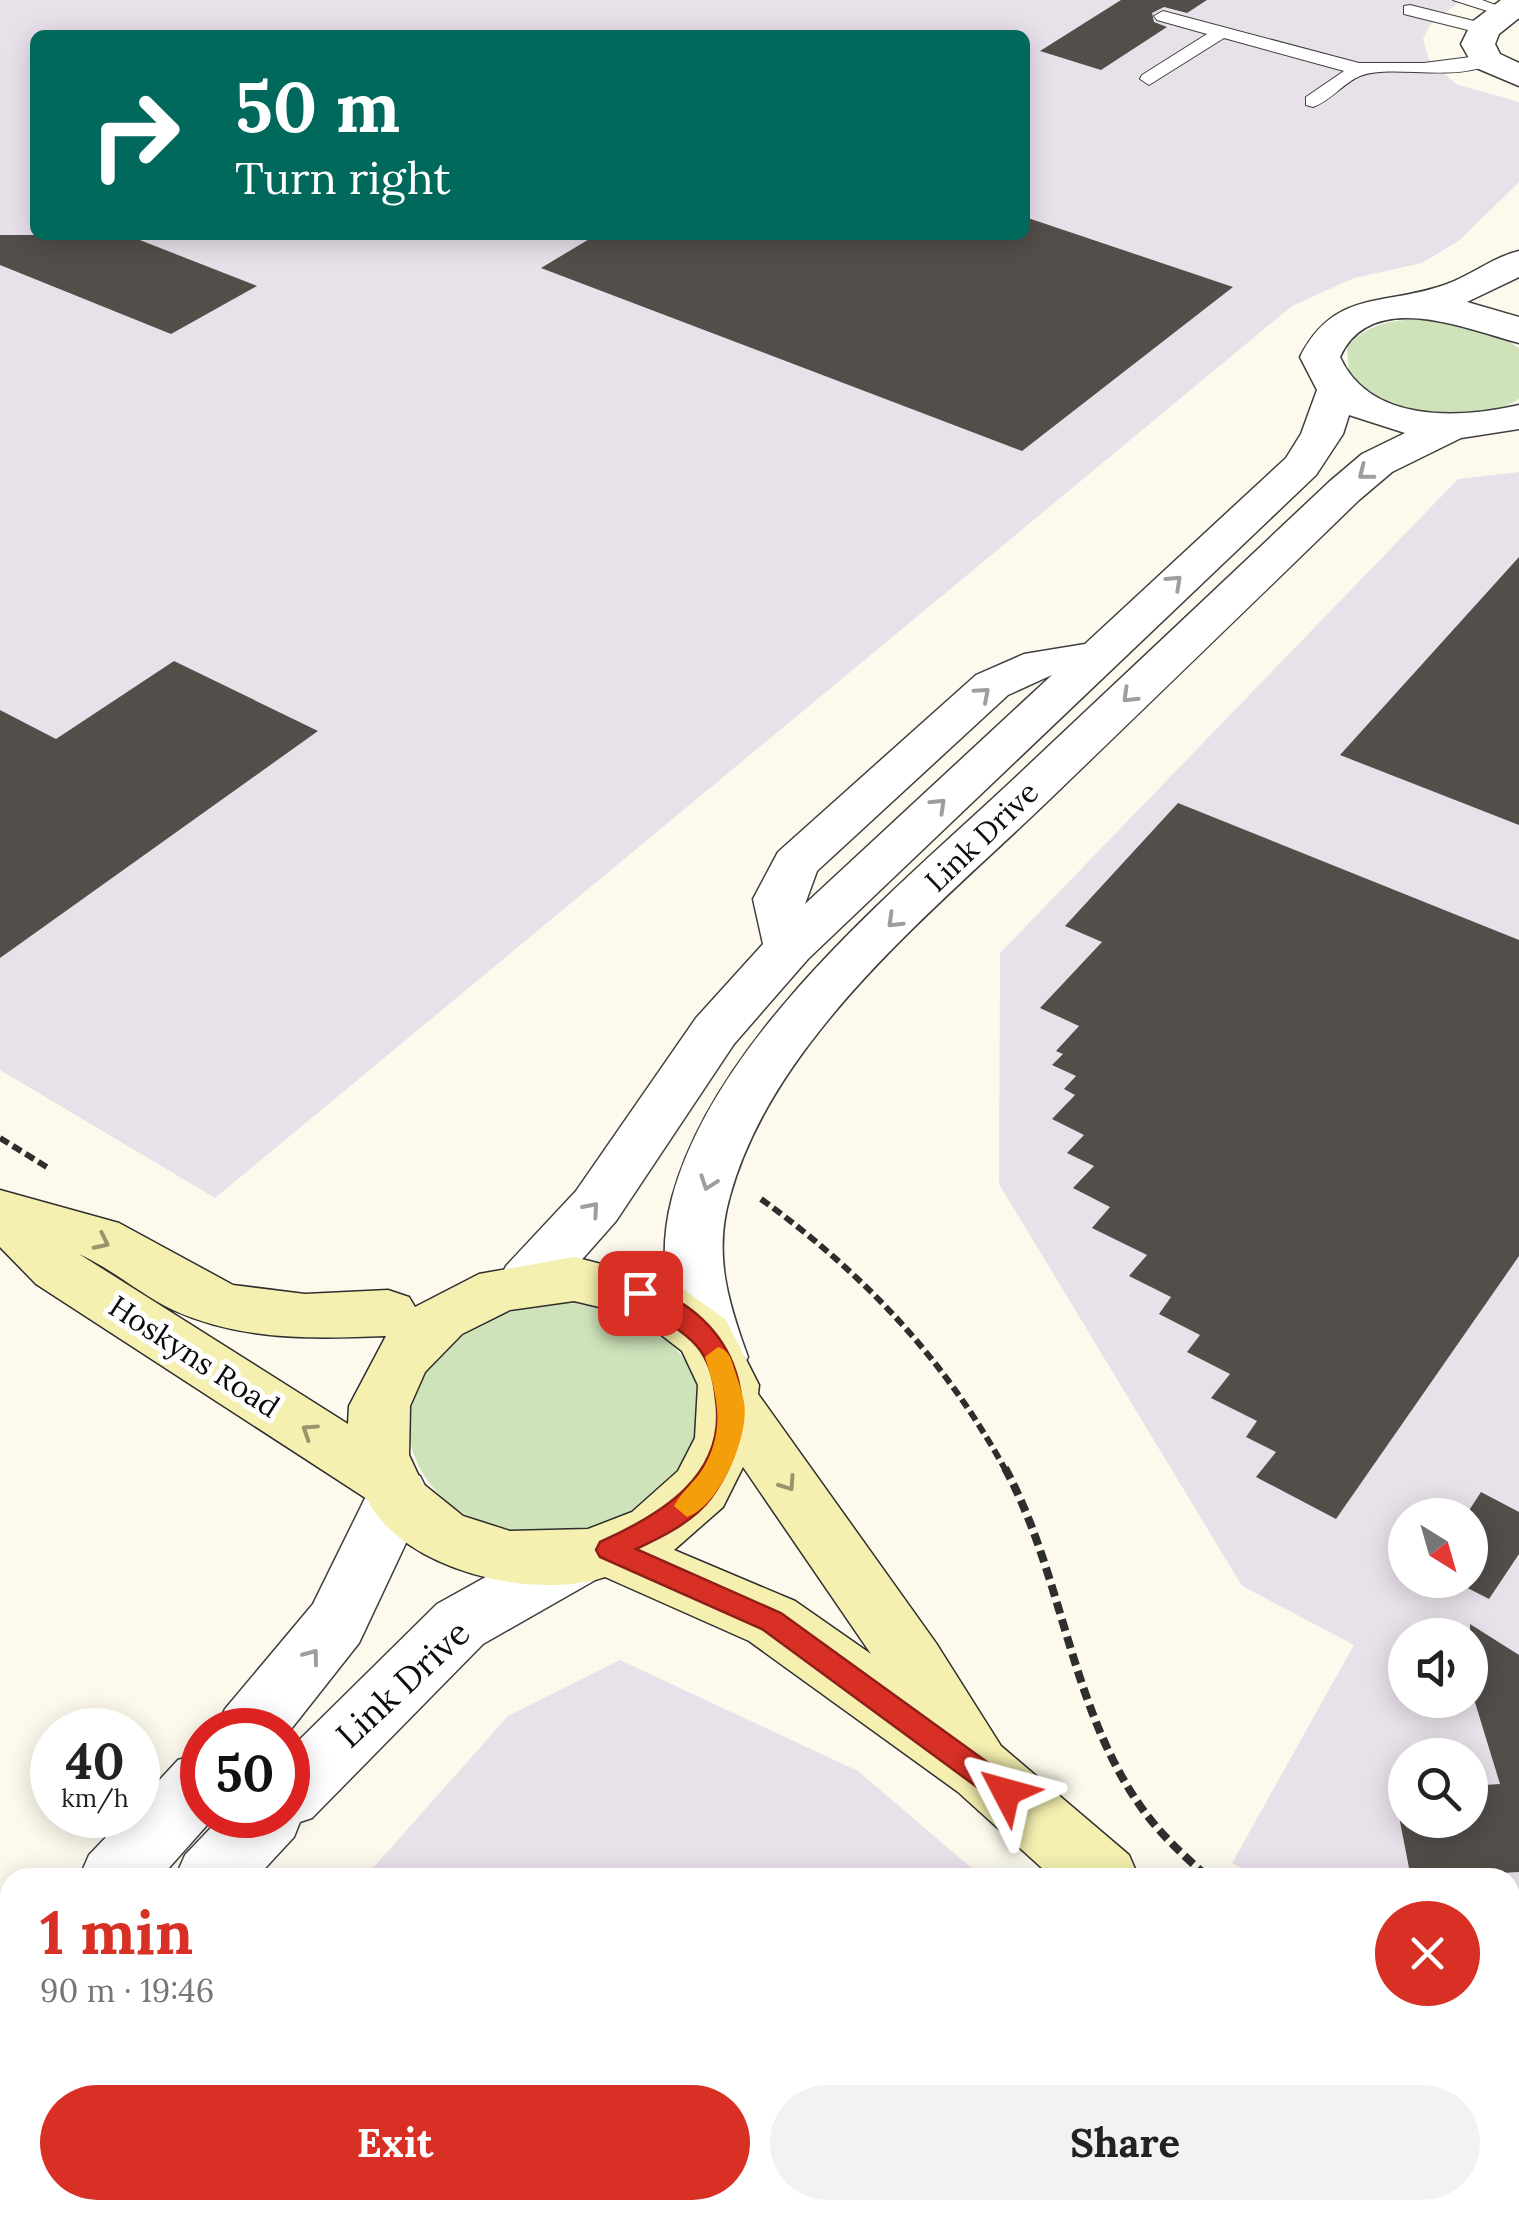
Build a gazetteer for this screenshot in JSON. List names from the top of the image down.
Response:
{
  "streets": {
    "main road": ["Hoskyns Road"],
    "street": ["Link Drive"]
  },
  "crossings": [
    ["Link Drive", "Hoskyns Road"]
  ],
  "north": "bottom right",
  "page": {
    "turn": ["50 m", "Turn right"],
    "speed": "40 km/h",
    "limit": "50",
    "heading": ["1 min", "90 m · 19:46"],
    "buttons": ["Exit", "Share"]
  }
}
